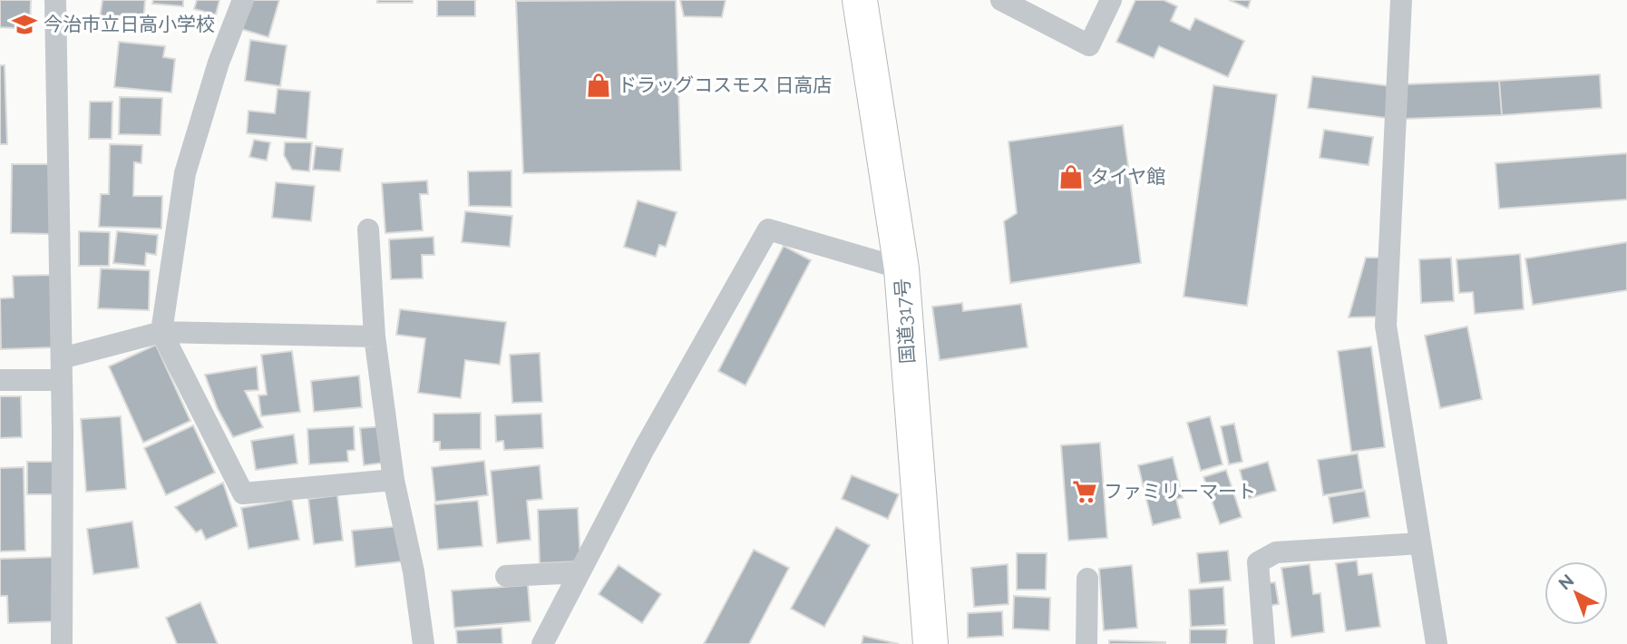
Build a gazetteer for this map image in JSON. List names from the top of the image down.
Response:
{
  "streets": {
    "highway": ["国道317号"]
  },
  "places": {
    "school or university": ["今治市立日高小学校"],
    "shop": ["ドラッグコスモス 日高店", "タイヤ館"],
    "supermarket": ["ファミリーマート"]
  },
  "north": "top left"
}
